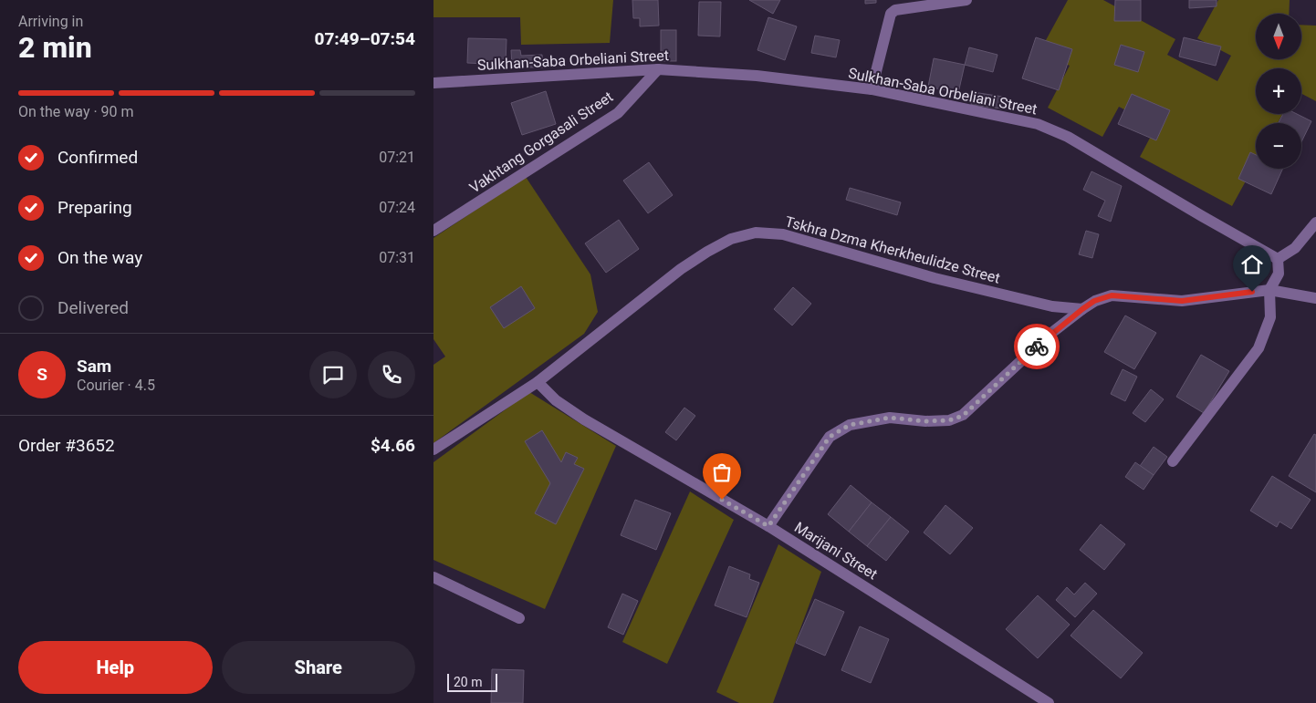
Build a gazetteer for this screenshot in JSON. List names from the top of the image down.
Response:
{
  "streets": {
    "street": [
      "Sulkhan-Saba Orbeliani Street",
      "Vakhtang Gorgasali Street",
      "Tskhra Dzma Kherkheulidze Street",
      "Marijani Street"
    ]
  },
  "crossings": [
    ["Sulkhan-Saba Orbeliani Street", "Vakhtang Gorgasali Street"],
    ["Tskhra Dzma Kherkheulidze Street", "Marijani Street"]
  ],
  "scale_bar": "20 m",
  "north": "bottom",
  "page": {
    "heading": ["2 min", "Arriving in", "07:49–07:54"],
    "panel": [
      "Sam",
      "Courier · 4.5",
      "Order #3652",
      "$4.66"
    ],
    "map_buttons": ["+", "−"],
    "bar": "On the way · 90 m",
    "list": [
      ["Confirmed", "07:21"],
      ["Preparing", "07:24"],
      ["On the way", "07:31"],
      "Delivered"
    ],
    "round": "S",
    "buttons": ["Help", "Share"],
    "scale": "20 m"
  }
}
